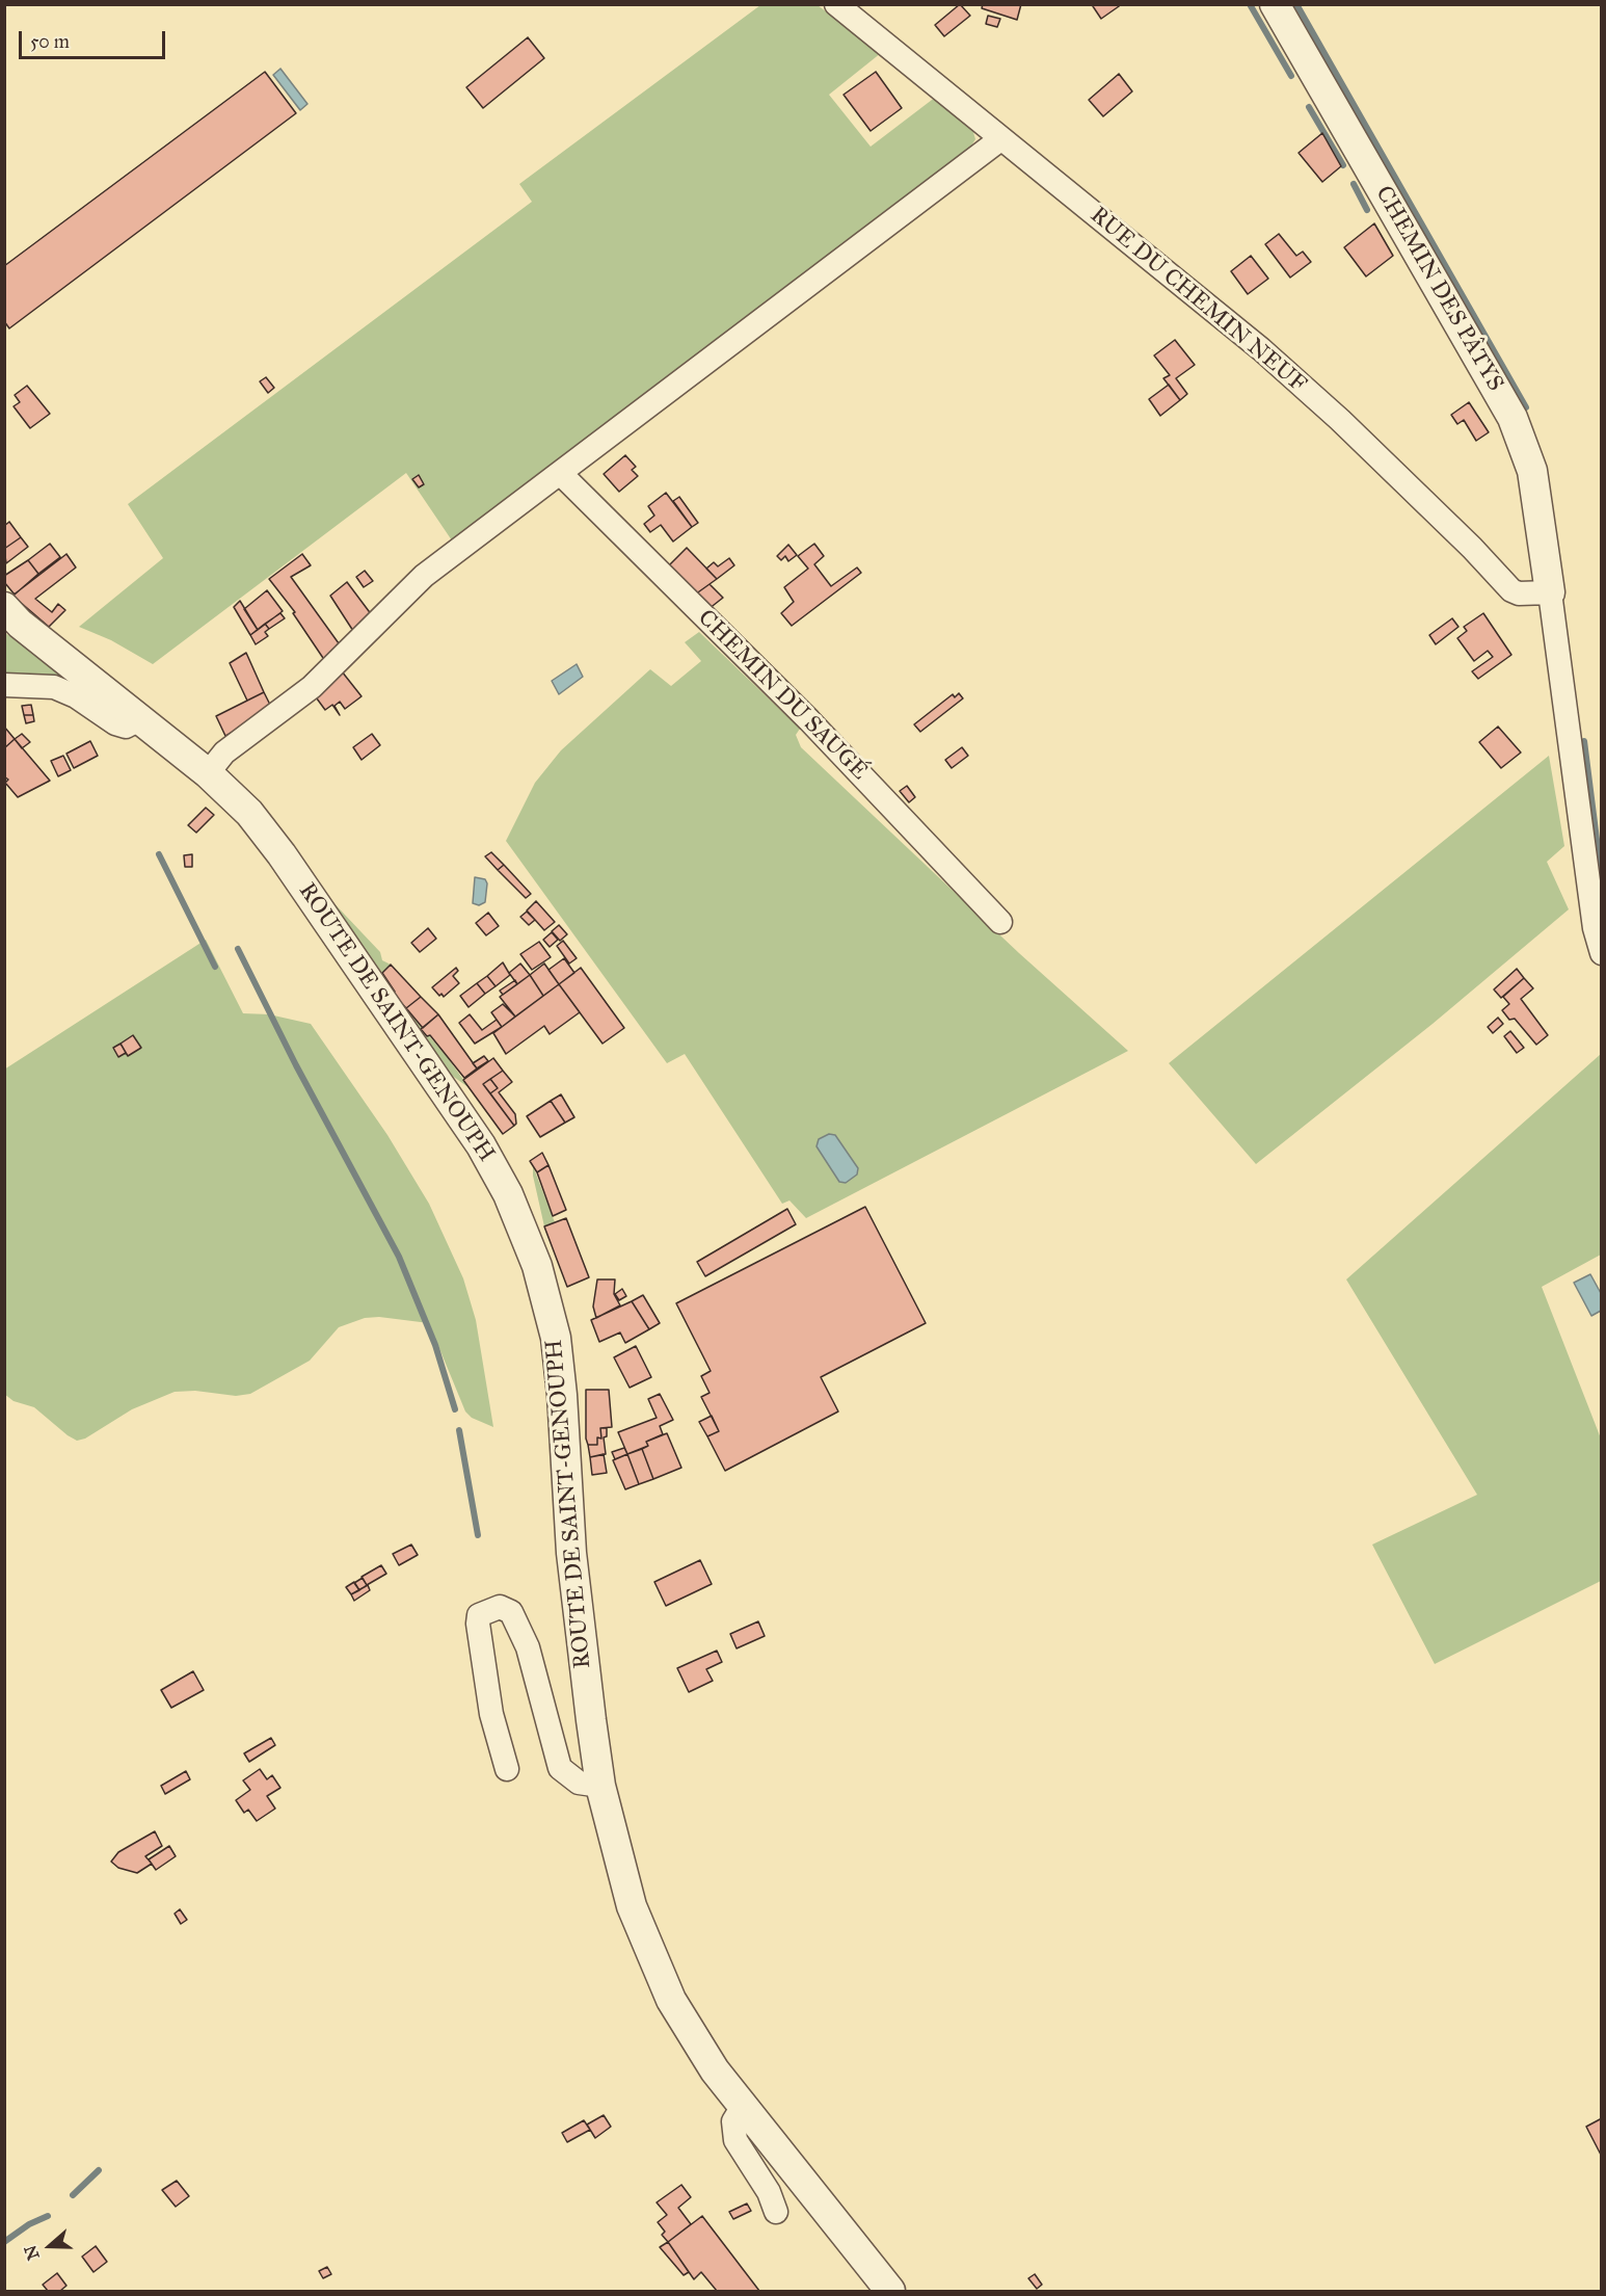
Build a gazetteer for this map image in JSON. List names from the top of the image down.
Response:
{
  "streets": {
    "street": [
      "CHEMIN DES PÂTYS",
      "RUE DU CHEMIN NEUF",
      "CHEMIN DU SAUGÉ",
      "ROUTE DE SAINT-GENOUPH"
    ]
  },
  "crossings": [
    ["CHEMIN DES PÂTYS", "RUE DU CHEMIN NEUF"]
  ],
  "scale_bar": "50 m",
  "north": "left"
}
